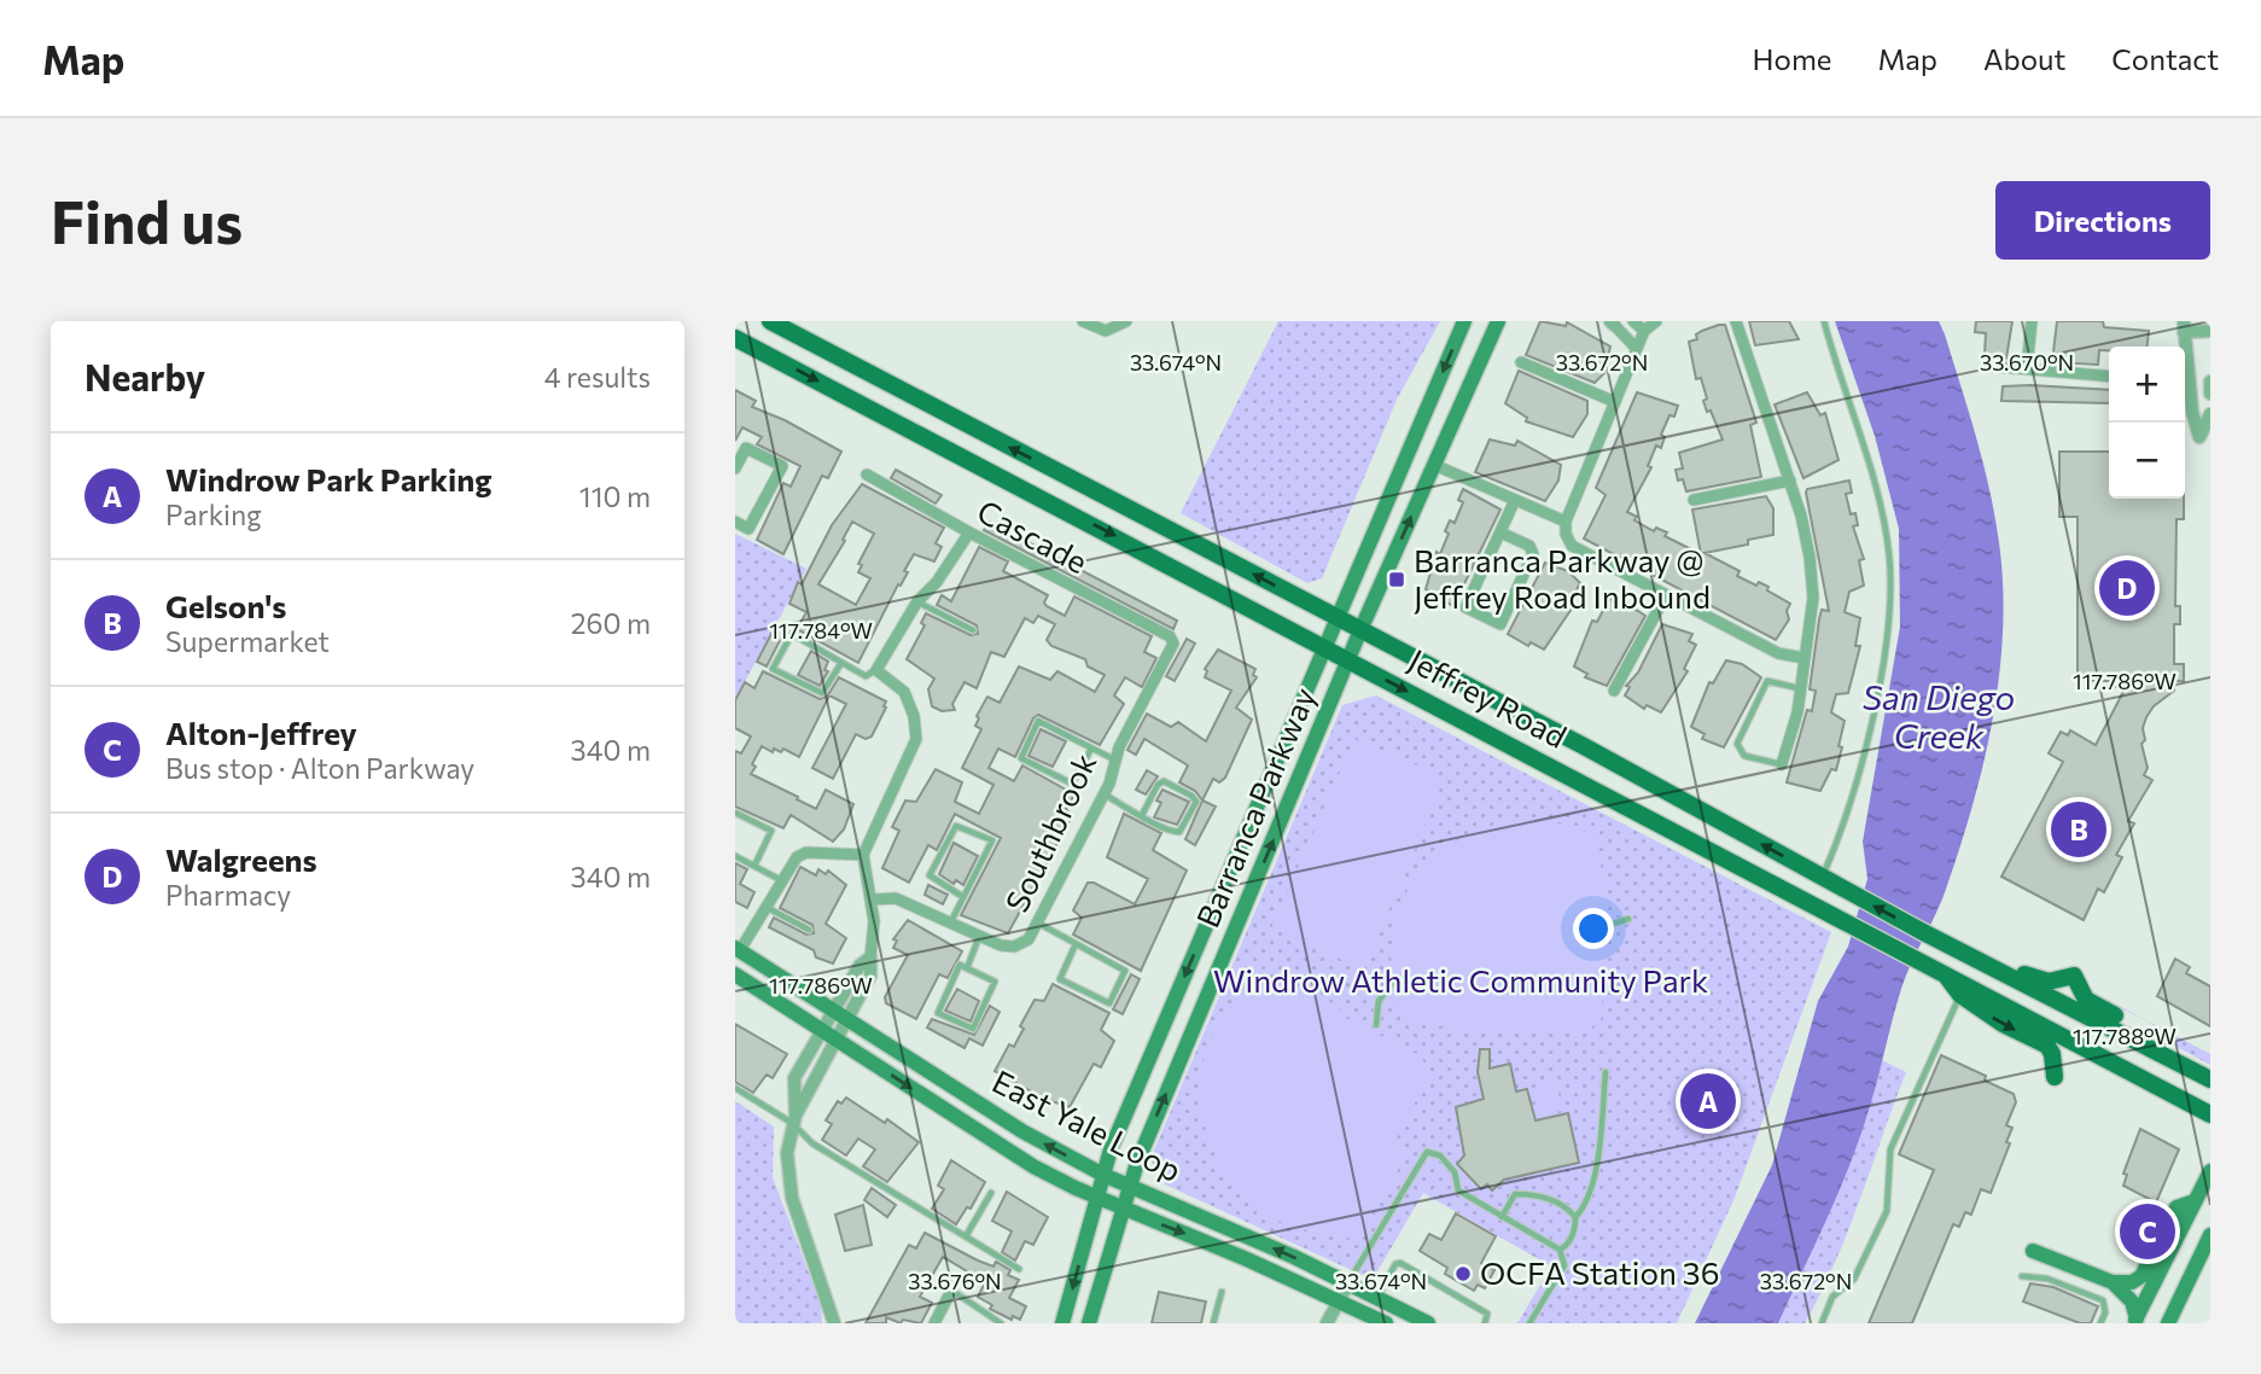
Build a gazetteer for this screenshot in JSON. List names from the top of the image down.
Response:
{
  "streets": {
    "main road": ["Jeffrey Road", "Barranca Parkway", "East Yale Loop"],
    "street": ["Cascade", "Southbrook"]
  },
  "crossings": [
    ["Cascade", "Southbrook"],
    ["Jeffrey Road", "Barranca Parkway"],
    ["Barranca Parkway", "East Yale Loop"]
  ],
  "water": ["San Diego Creek"],
  "parks": ["Windrow Athletic Community Park"],
  "places": {
    "transit": ["Barranca Parkway @ Jeffrey Road Inbound"],
    "other": ["OCFA Station 36"]
  },
  "page": {
    "header": "Map",
    "nav": [
      "Home",
      "Map",
      "About",
      "Contact"
    ],
    "buttons": "Directions",
    "title": "Find us",
    "heading": ["Nearby", "4 results"],
    "map_buttons": ["+", "−"],
    "list": [
      {
        "mark": "A",
        "name": "Windrow Park Parking",
        "note": "Parking",
        "value": "110 m"
      },
      {
        "mark": "B",
        "name": "Gelson's",
        "note": "Supermarket",
        "value": "260 m"
      },
      {
        "mark": "C",
        "name": "Alton-Jeffrey",
        "note": "Bus stop · Alton Parkway",
        "value": "340 m"
      },
      {
        "mark": "D",
        "name": "Walgreens",
        "note": "Pharmacy",
        "value": "340 m"
      }
    ],
    "pins": [
      "D",
      "B",
      "A",
      "C"
    ]
  },
  "coordinates": [
    "33.674°N",
    "33.672°N",
    "33.670°N",
    "117.784°W",
    "117.786°W",
    "117.788°W",
    "33.676°N"
  ]
}
